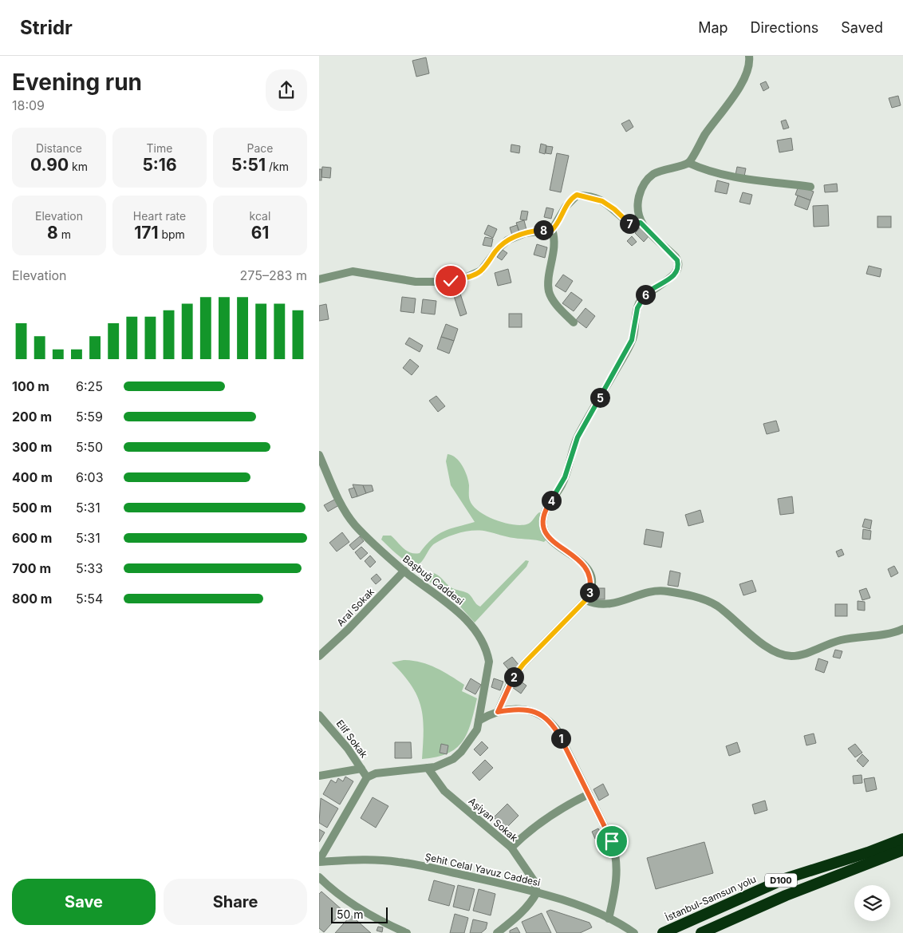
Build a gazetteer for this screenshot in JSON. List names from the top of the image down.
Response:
{
  "streets": {
    "highway": ["D100", "İstanbul-Samsun yolu"],
    "street": [
      "Başbuğ Caddesi",
      "Aral Sokak",
      "Elif Sokak",
      "Aşiyan Sokak",
      "Şehit Celal Yavuz Caddesi"
    ]
  },
  "crossings": [
    ["Başbuğ Caddesi", "Aral Sokak"],
    ["Başbuğ Caddesi", "Elif Sokak"],
    ["Başbuğ Caddesi", "Aşiyan Sokak"],
    ["Aşiyan Sokak", "Şehit Celal Yavuz Caddesi"]
  ],
  "scale_bar": "50 m",
  "page": {
    "header": "Stridr",
    "nav": ["Map", "Directions", "Saved"],
    "heading": ["Evening run", "18:09"],
    "stats": [
      ["Distance", "0.90 km"],
      ["Time", "5:16"],
      ["Pace", "5:51 /km"],
      ["Elevation", "8 m"],
      ["Heart rate", "171 bpm"],
      ["kcal", "61"]
    ],
    "pins": [
      "7",
      "8",
      "6",
      "5",
      "4",
      "3",
      "2",
      "1"
    ],
    "chart": ["Elevation", "275–283 m"],
    "list": [
      {
        "name": "100 m",
        "note": "6:25"
      },
      {
        "name": "200 m",
        "note": "5:59"
      },
      {
        "name": "300 m",
        "note": "5:50"
      },
      {
        "name": "400 m",
        "note": "6:03"
      },
      {
        "name": "500 m",
        "note": "5:31"
      },
      {
        "name": "600 m",
        "note": "5:31"
      },
      {
        "name": "700 m",
        "note": "5:33"
      },
      {
        "name": "800 m",
        "note": "5:54"
      }
    ],
    "buttons": ["Save", "Share"],
    "scale": "50 m"
  }
}
